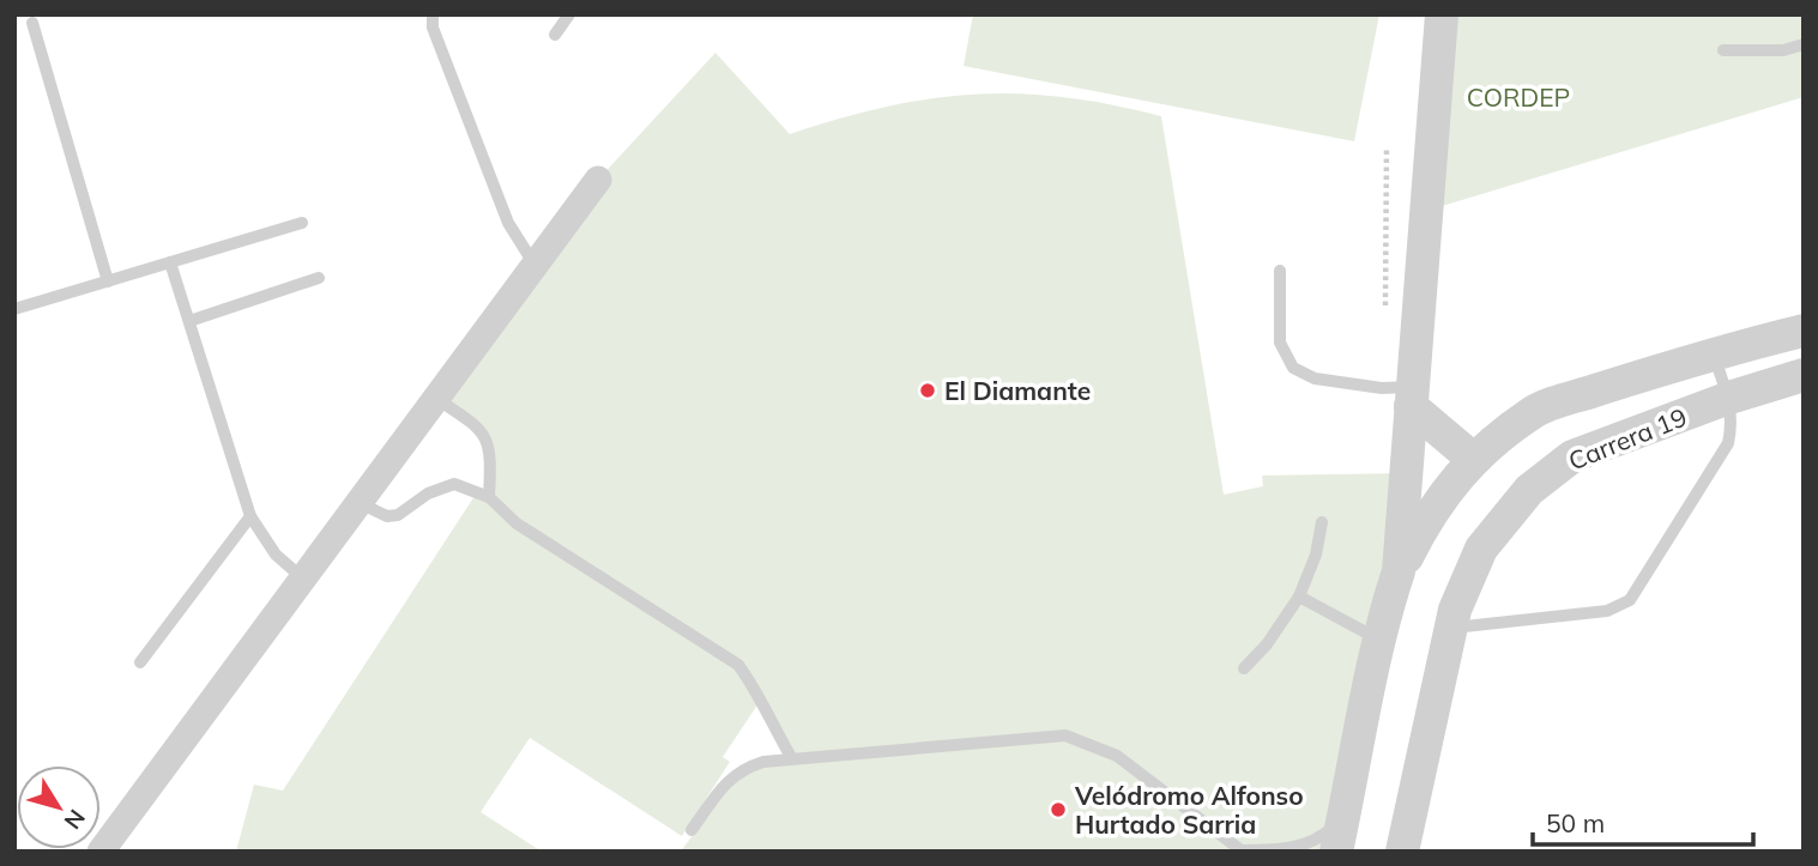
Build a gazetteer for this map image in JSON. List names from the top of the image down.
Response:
{
  "streets": {
    "street": ["Carrera 19"]
  },
  "parks": ["CORDEP"],
  "places": ["El Diamante", "Velódromo Alfonso Hurtado Sarria"],
  "scale_bar": "50 m",
  "north": "bottom right"
}
